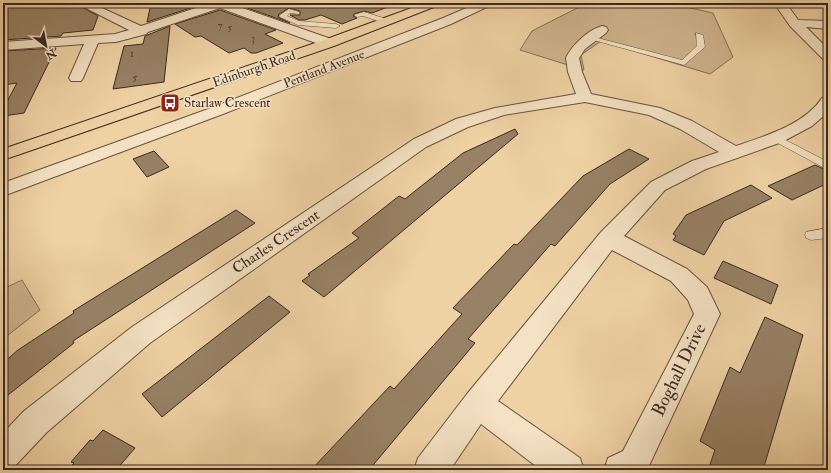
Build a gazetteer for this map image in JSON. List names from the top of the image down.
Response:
{
  "streets": {
    "main road": ["Edinburgh Road"],
    "street": ["Pentland Avenue", "Charles Crescent", "Boghall Drive"]
  },
  "places": {
    "bus stop": ["Starlaw Crescent"]
  },
  "house_numbers": [
    "7",
    "5",
    "3",
    "1",
    "5"
  ],
  "north": "bottom right"
}
